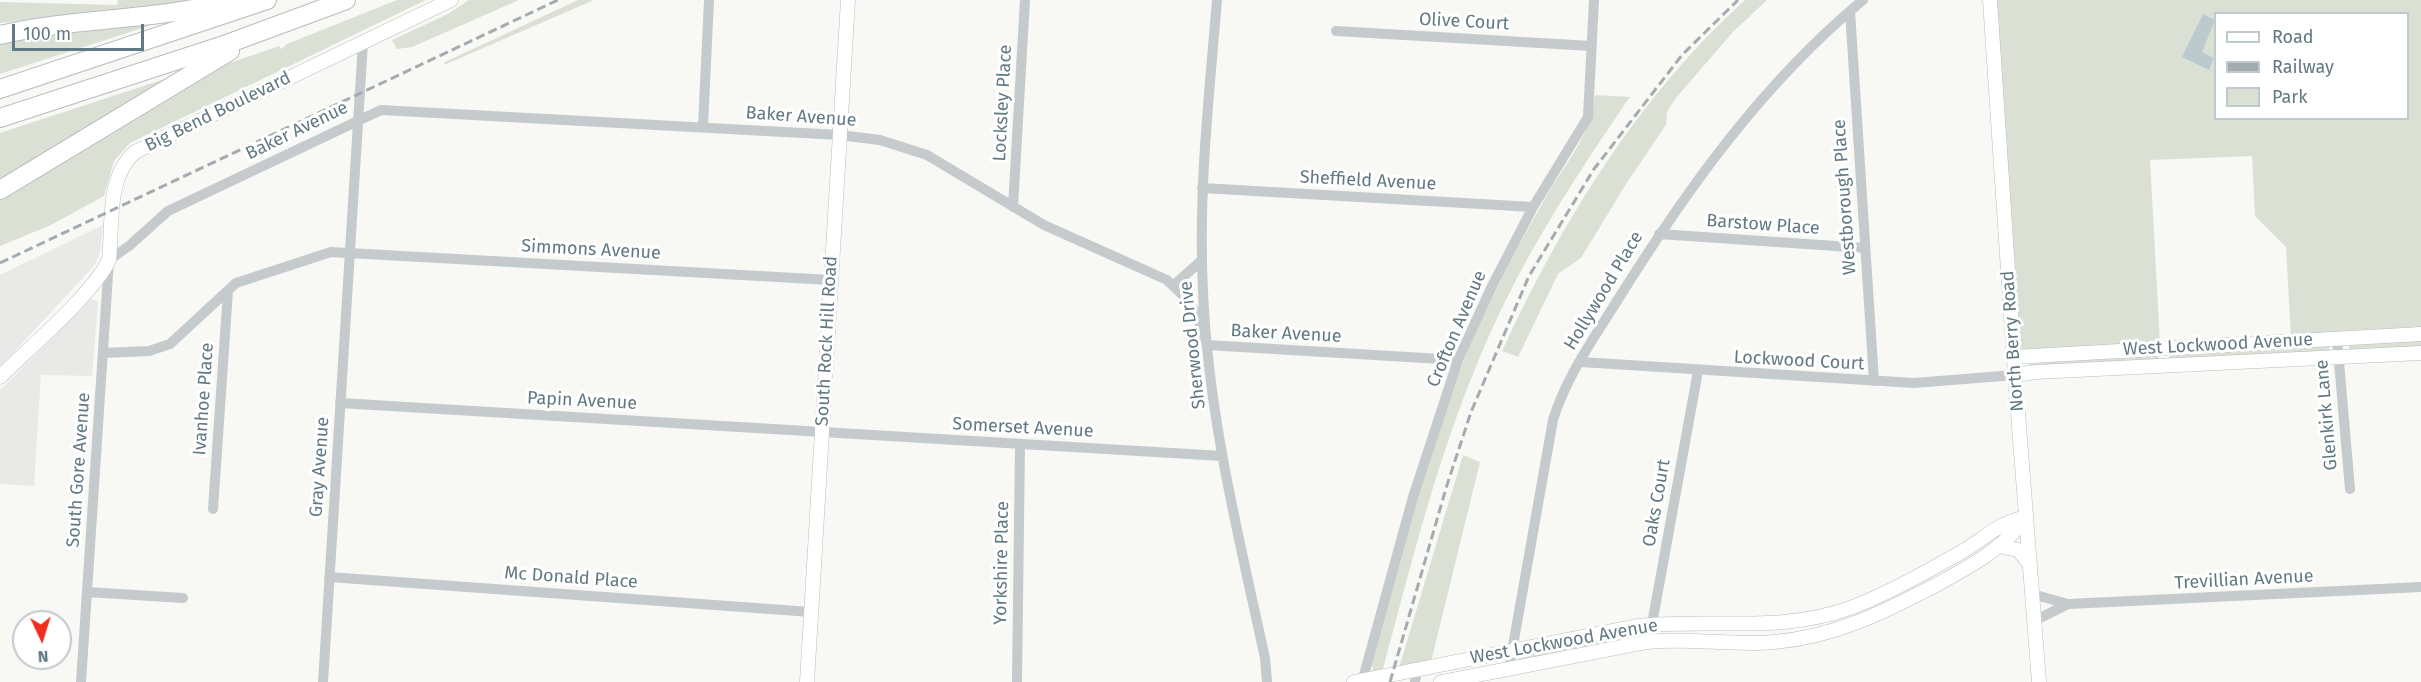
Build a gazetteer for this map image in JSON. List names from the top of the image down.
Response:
{
  "streets": {
    "main road": [
      "Big Bend Boulevard",
      "South Rock Hill Road",
      "North Berry Road",
      "West Lockwood Avenue"
    ],
    "street": [
      "Olive Court",
      "Locksley Place",
      "Baker Avenue",
      "Sheffield Avenue",
      "Westborough Place",
      "Barstow Place",
      "Simmons Avenue",
      "Hollywood Place",
      "Crofton Avenue",
      "Sherwood Drive",
      "Lockwood Court",
      "Ivanhoe Place",
      "Papin Avenue",
      "Glenkirk Lane",
      "Somerset Avenue",
      "Gray Avenue",
      "South Gore Avenue",
      "Oaks Court",
      "Yorkshire Place",
      "Mc Donald Place",
      "Trevillian Avenue"
    ]
  },
  "crossings": [
    ["Olive Court", "Crofton Avenue"],
    ["Locksley Place", "Baker Avenue"],
    ["Big Bend Boulevard", "Baker Avenue"],
    ["Big Bend Boulevard", "Gray Avenue"],
    ["Big Bend Boulevard", "South Gore Avenue"],
    ["Baker Avenue", "Crofton Avenue"],
    ["Baker Avenue", "South Rock Hill Road"],
    ["Baker Avenue", "Sherwood Drive"],
    ["Baker Avenue", "Gray Avenue"],
    ["Baker Avenue", "South Gore Avenue"],
    ["Sheffield Avenue", "Crofton Avenue"],
    ["Sheffield Avenue", "Sherwood Drive"],
    ["Westborough Place", "Barstow Place"],
    ["Westborough Place", "Hollywood Place"],
    ["Westborough Place", "Lockwood Court"],
    ["Barstow Place", "Hollywood Place"],
    ["Simmons Avenue", "South Rock Hill Road"],
    ["Simmons Avenue", "Ivanhoe Place"],
    ["Simmons Avenue", "Gray Avenue"],
    ["Simmons Avenue", "South Gore Avenue"],
    ["Hollywood Place", "West Lockwood Avenue"],
    ["Hollywood Place", "Lockwood Court"],
    ["Crofton Avenue", "West Lockwood Avenue"],
    ["South Rock Hill Road", "Papin Avenue"],
    ["South Rock Hill Road", "Somerset Avenue"],
    ["South Rock Hill Road", "Mc Donald Place"],
    ["North Berry Road", "West Lockwood Avenue"],
    ["North Berry Road", "Lockwood Court"],
    ["North Berry Road", "Trevillian Avenue"],
    ["Sherwood Drive", "Somerset Avenue"],
    ["West Lockwood Avenue", "Lockwood Court"],
    ["West Lockwood Avenue", "Glenkirk Lane"],
    ["West Lockwood Avenue", "Oaks Court"],
    ["Lockwood Court", "Oaks Court"],
    ["Papin Avenue", "Somerset Avenue"],
    ["Papin Avenue", "Gray Avenue"],
    ["Somerset Avenue", "Yorkshire Place"],
    ["Gray Avenue", "Mc Donald Place"]
  ],
  "legend": ["Road", "Railway", "Park"],
  "scale_bar": "100 m",
  "north": "bottom"
}
